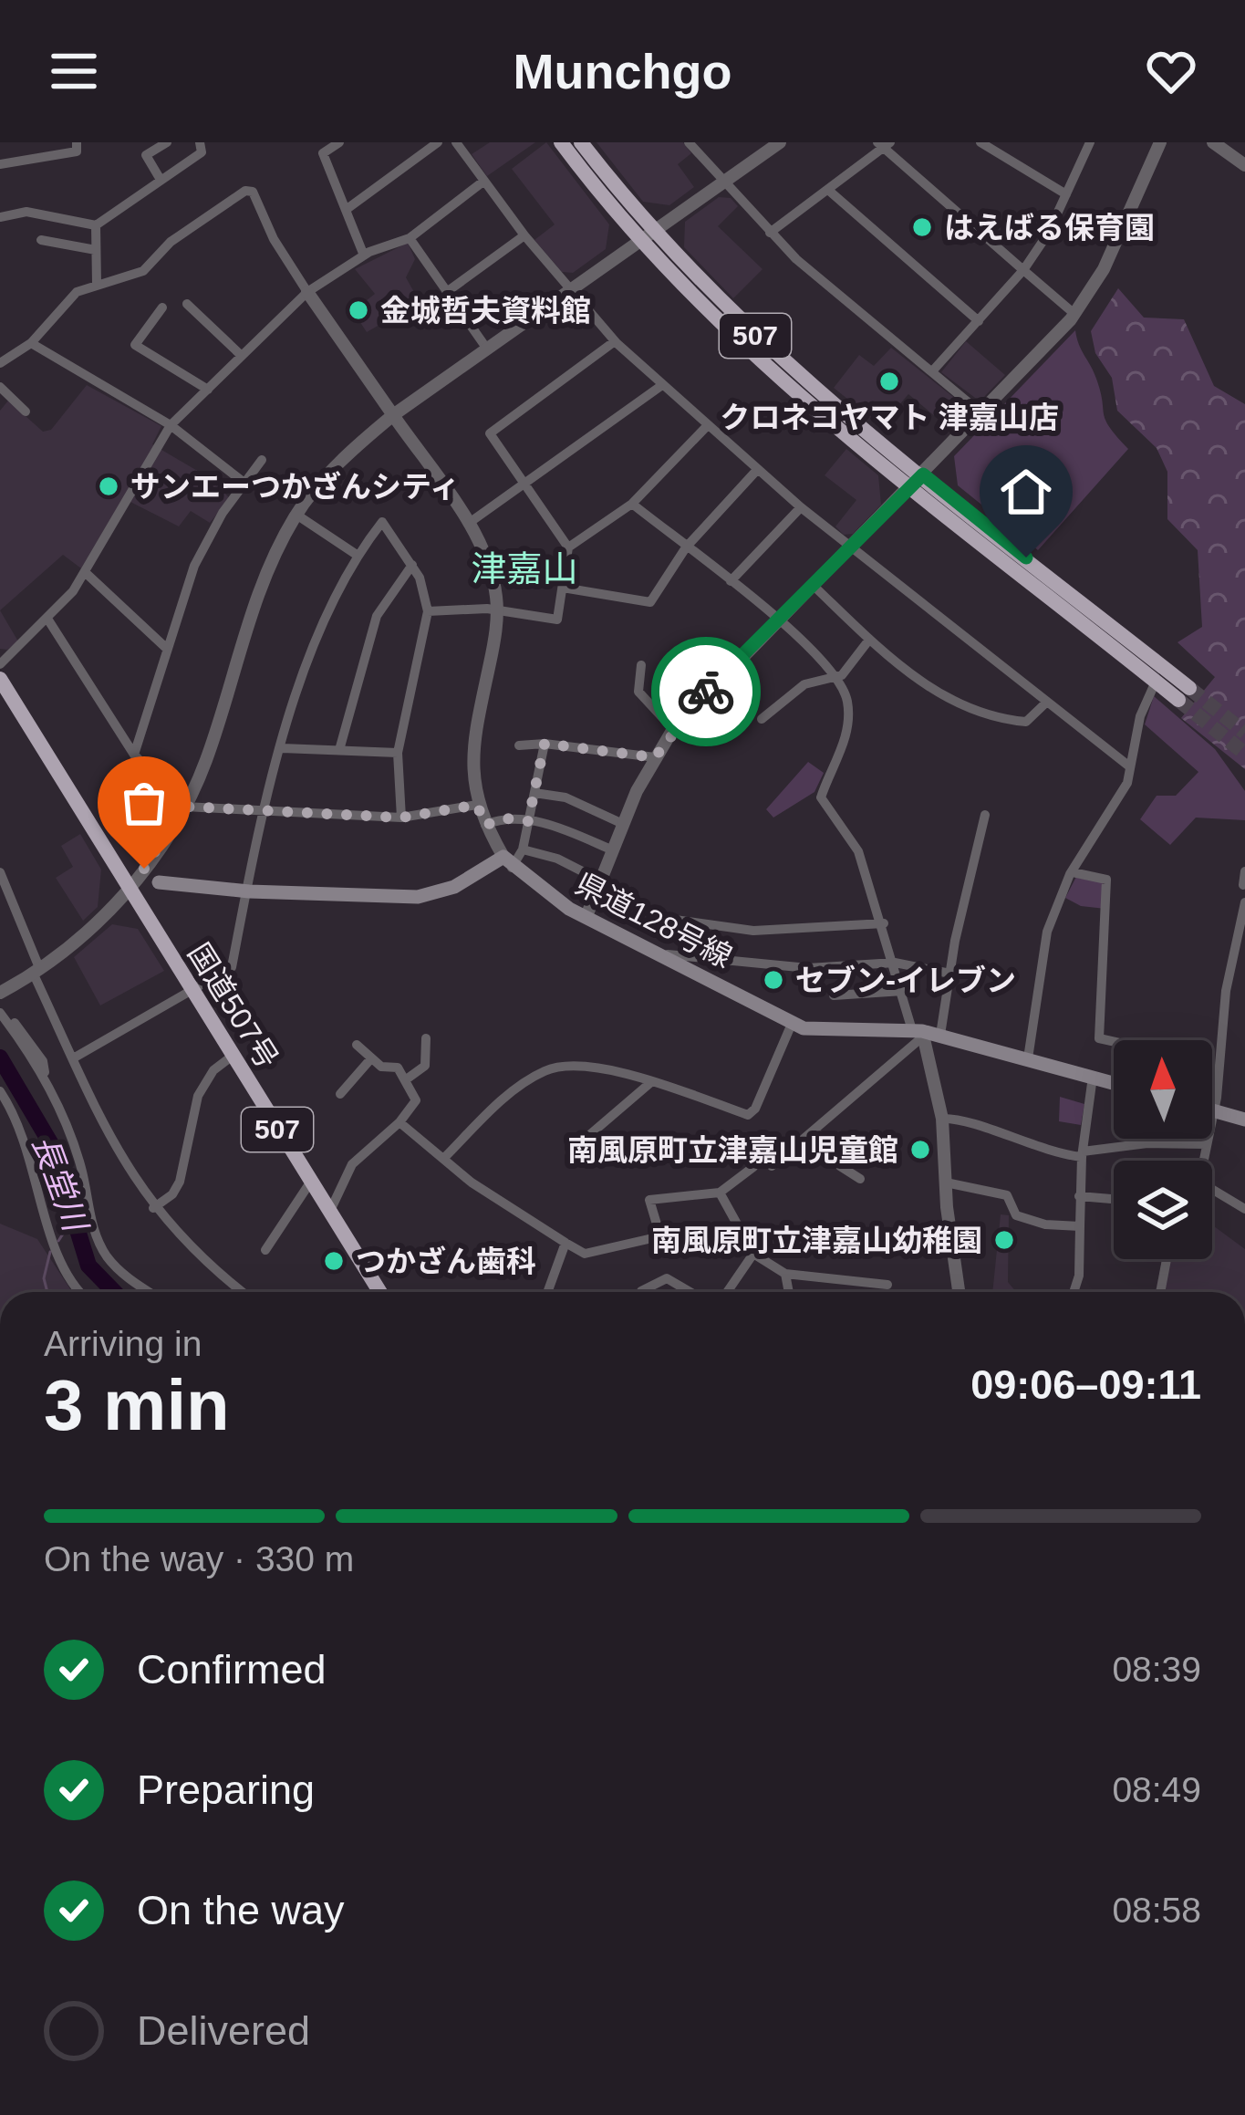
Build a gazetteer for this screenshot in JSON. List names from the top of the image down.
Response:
{
  "streets": {
    "highway": ["507", "国道507号"],
    "main road": ["県道128号線"]
  },
  "districts": ["津嘉山"],
  "water": ["長堂川"],
  "places": [
    "はえばる保育園",
    "金城哲夫資料館",
    "クロネコヤマト 津嘉山店",
    "サンエーつかざんシティ",
    "セブン-イレブン",
    "南風原町立津嘉山児童館",
    "南風原町立津嘉山幼稚園",
    "つかざん歯科"
  ],
  "north": "top",
  "page": {
    "header": "Munchgo",
    "heading": ["3 min", "Arriving in", "09:06–09:11"],
    "bar": "On the way · 330 m",
    "list": [
      ["Confirmed", "08:39"],
      ["Preparing", "08:49"],
      ["On the way", "08:58"],
      "Delivered"
    ]
  }
}
